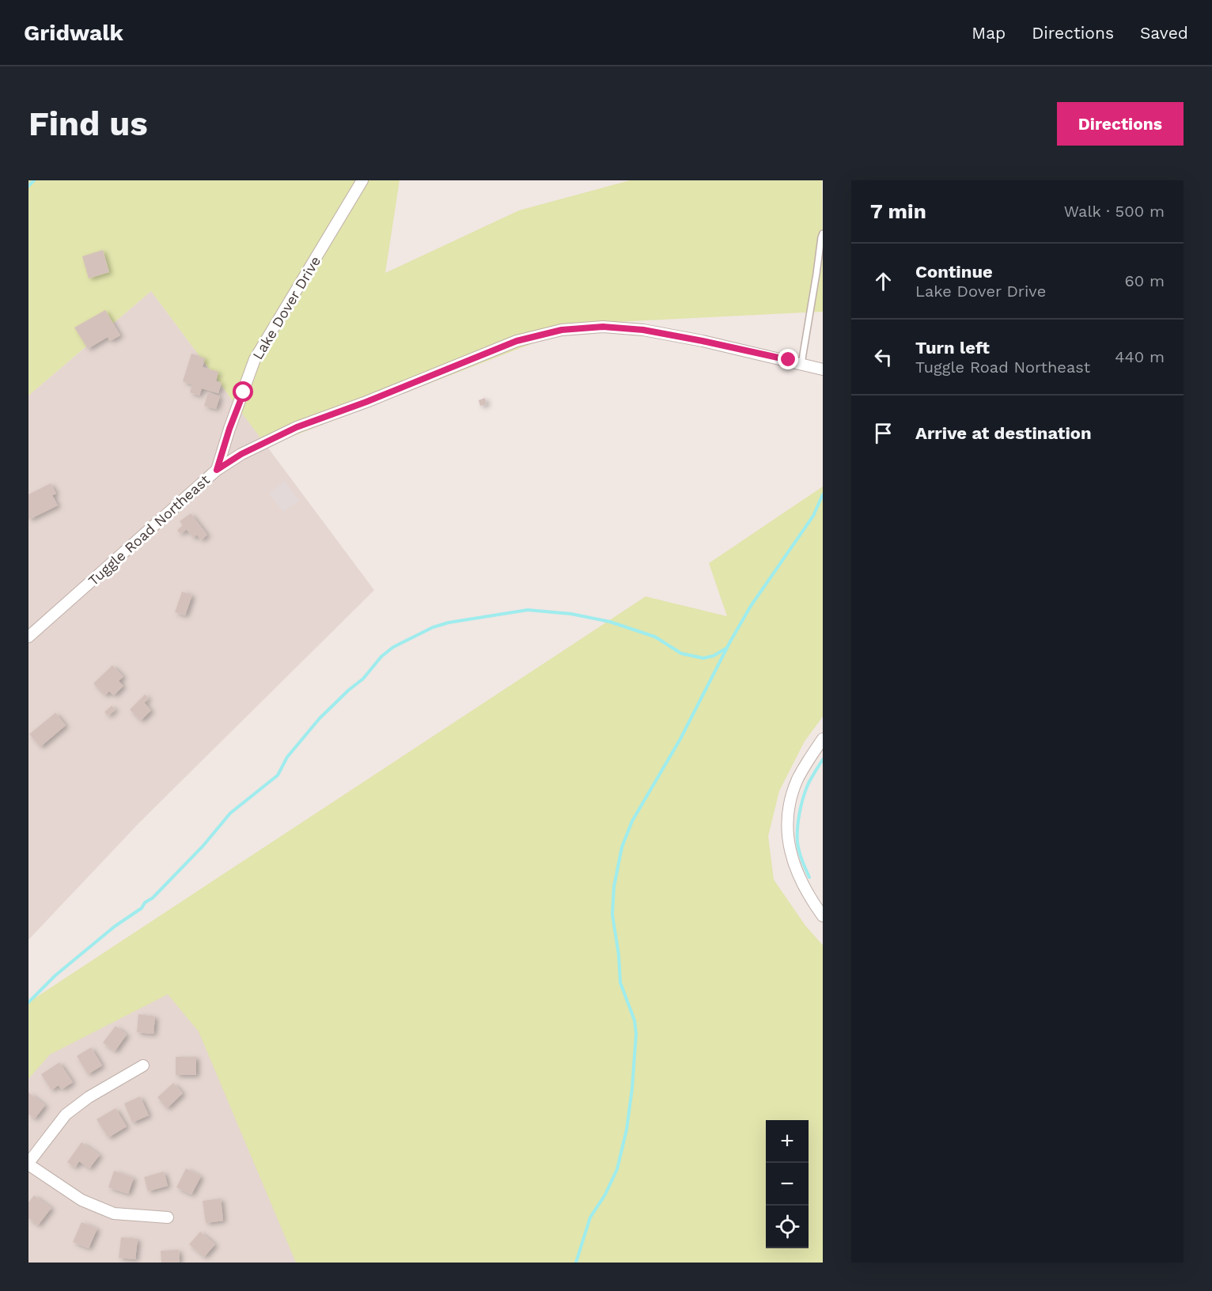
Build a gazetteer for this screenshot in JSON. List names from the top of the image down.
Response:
{
  "streets": {
    "street": ["Lake Dover Drive", "Tuggle Road Northeast"]
  },
  "crossings": [
    ["Lake Dover Drive", "Tuggle Road Northeast"]
  ],
  "page": {
    "header": "Gridwalk",
    "nav": ["Map", "Directions", "Saved"],
    "buttons": "Directions",
    "title": "Find us",
    "heading": ["7 min", "Walk · 500 m"],
    "list": [
      ["Continue", "Lake Dover Drive", "60 m"],
      ["Turn left", "Tuggle Road Northeast", "440 m"],
      "Arrive at destination"
    ],
    "map_buttons": ["+", "−"]
  }
}
